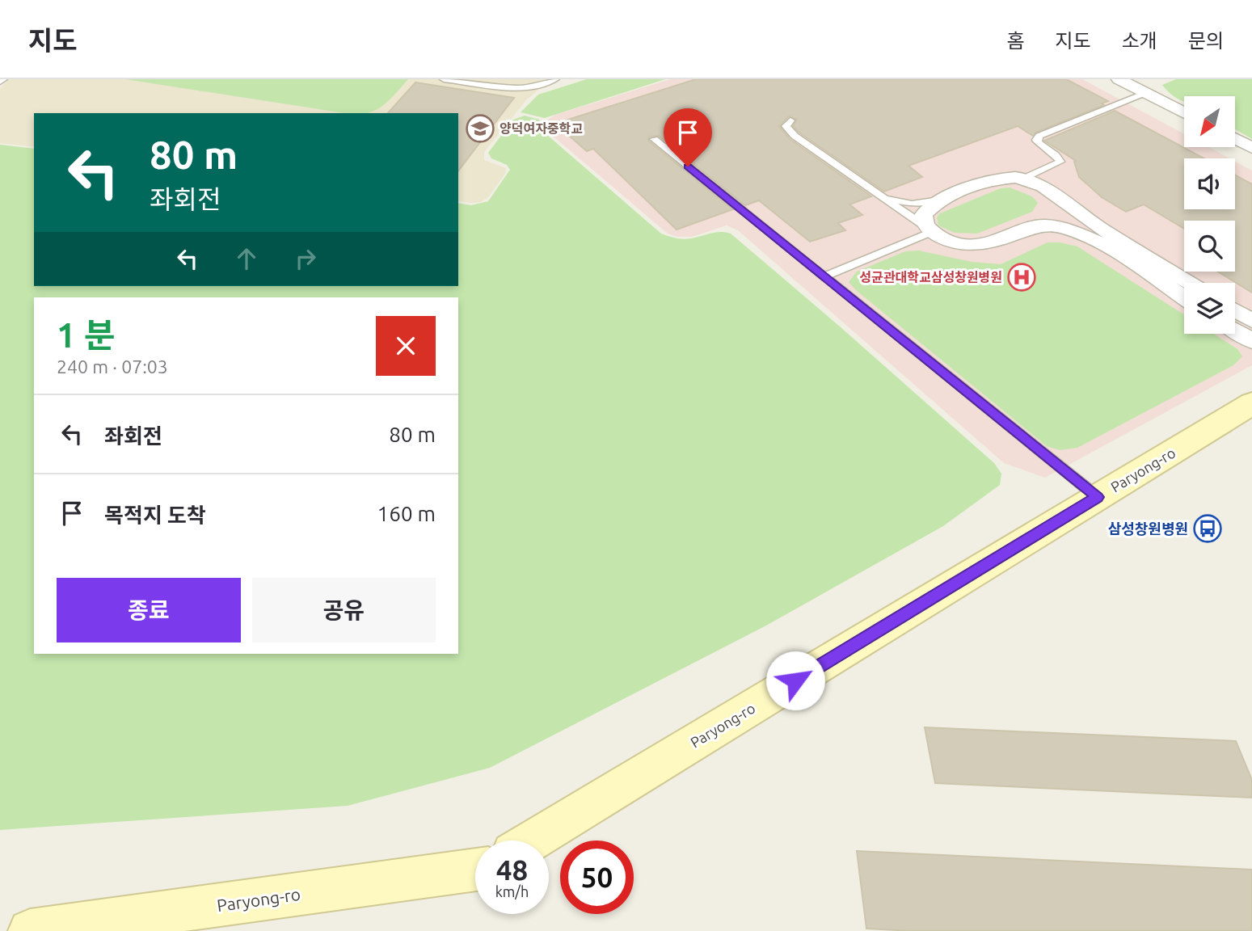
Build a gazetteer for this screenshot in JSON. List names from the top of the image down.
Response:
{
  "streets": {
    "main road": ["Paryong-ro"]
  },
  "places": {
    "school or university": ["양덕여자중학교"],
    "hospital": ["성균관대학교삼성창원병원"],
    "bus stop": ["삼성창원병원"]
  },
  "north": "bottom left",
  "page": {
    "header": "지도",
    "nav": [
      "홈",
      "지도",
      "소개",
      "문의"
    ],
    "turn": ["80 m", "좌회전"],
    "heading": ["1 분", "240 m · 07:03"],
    "list": [
      {
        "name": "좌회전",
        "value": "80 m"
      },
      {
        "name": "목적지 도착",
        "value": "160 m"
      }
    ],
    "buttons": ["종료", "공유"],
    "speed": "48 km/h",
    "limit": "50"
  }
}
